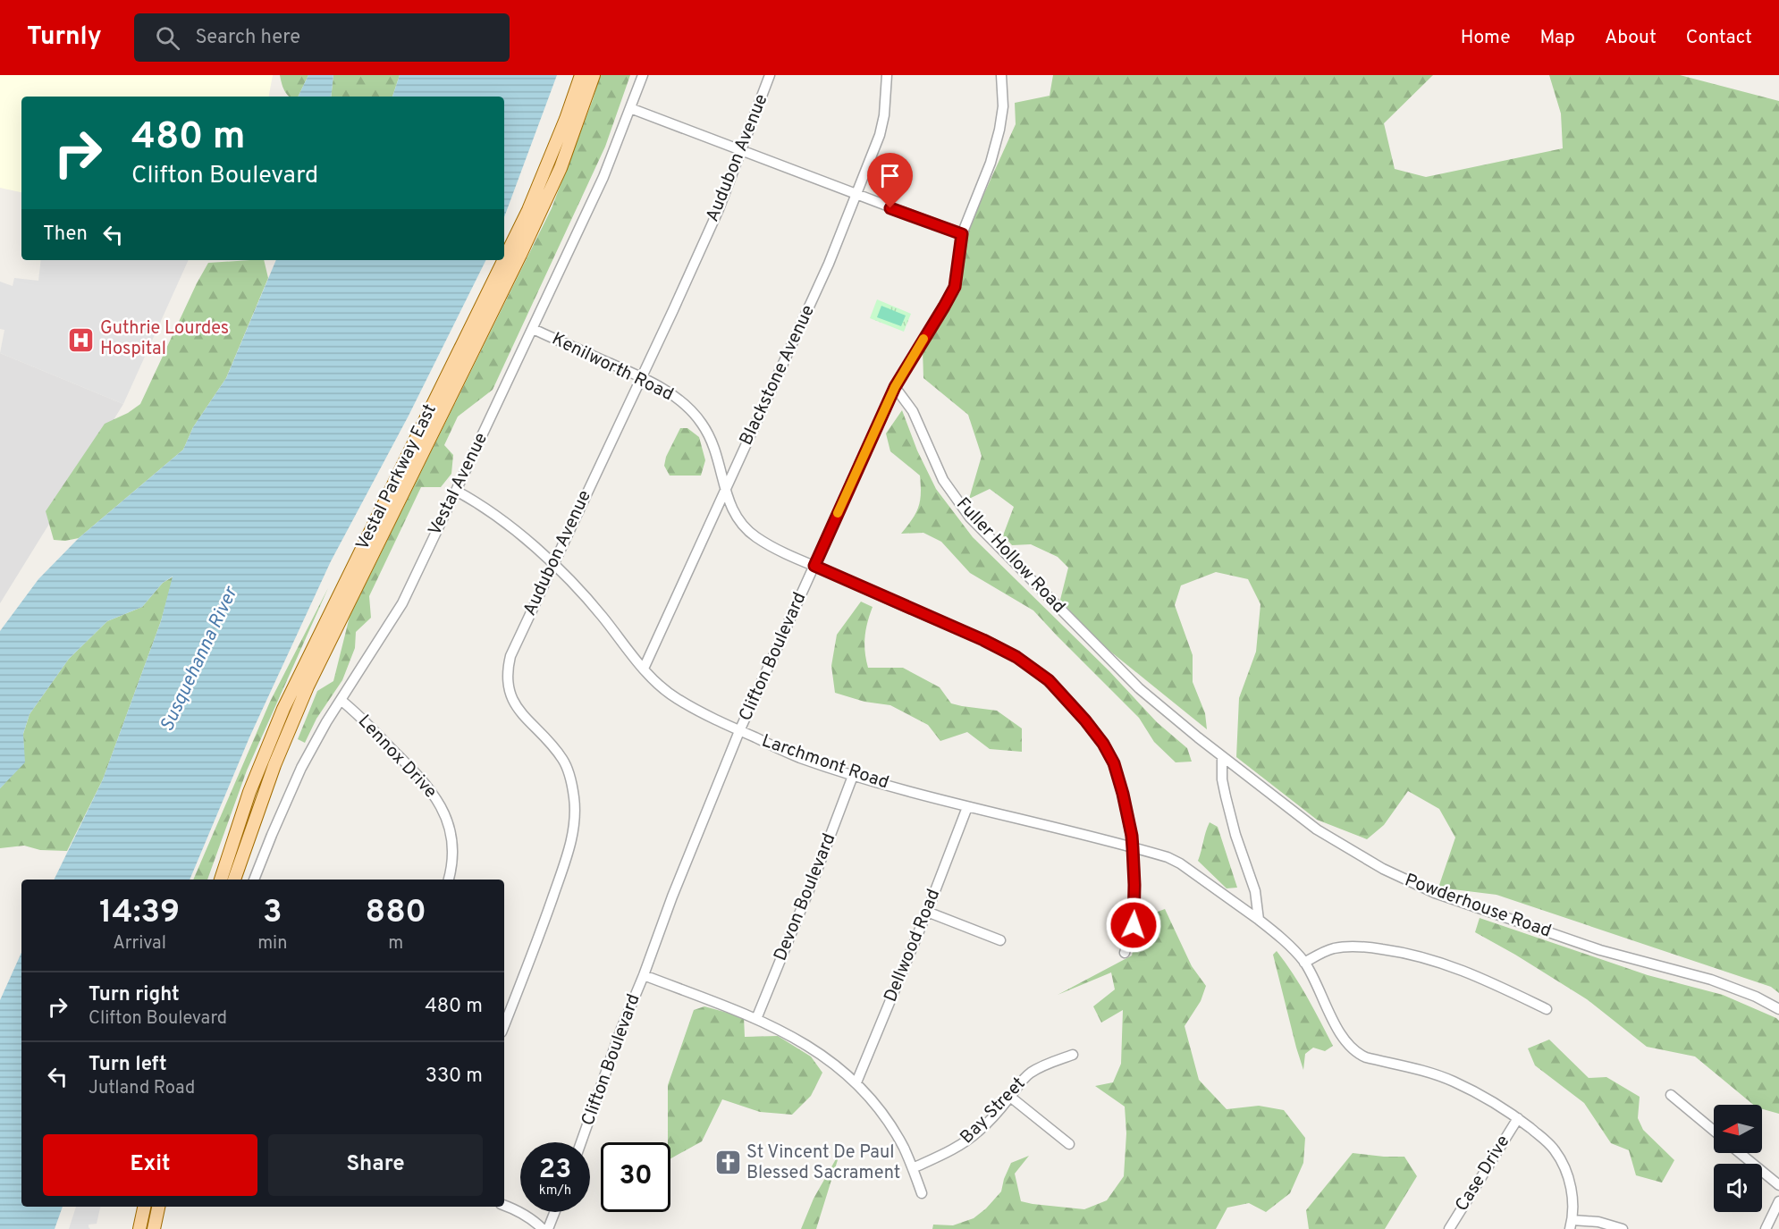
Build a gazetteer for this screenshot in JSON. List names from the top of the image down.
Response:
{
  "streets": {
    "main road": ["Vestal Parkway East"],
    "street": [
      "Audubon Avenue",
      "Kenilworth Road",
      "Blackstone Avenue",
      "Vestal Avenue",
      "Fuller Hollow Road",
      "Clifton Boulevard",
      "Lennox Drive",
      "Larchmont Road",
      "Devon Boulevard",
      "Powderhouse Road",
      "Dellwood Road",
      "Bay Street",
      "Case Drive"
    ]
  },
  "crossings": [
    ["Audubon Avenue", "Kenilworth Road"],
    ["Audubon Avenue", "Larchmont Road"],
    ["Kenilworth Road", "Blackstone Avenue"],
    ["Kenilworth Road", "Vestal Avenue"],
    ["Kenilworth Road", "Clifton Boulevard"],
    ["Kenilworth Road", "Larchmont Road"],
    ["Blackstone Avenue", "Larchmont Road"],
    ["Vestal Avenue", "Lennox Drive"],
    ["Vestal Avenue", "Larchmont Road"],
    ["Fuller Hollow Road", "Clifton Boulevard"],
    ["Fuller Hollow Road", "Powderhouse Road"],
    ["Clifton Boulevard", "Larchmont Road"],
    ["Larchmont Road", "Devon Boulevard"],
    ["Larchmont Road", "Dellwood Road"],
    ["Larchmont Road", "Case Drive"]
  ],
  "water": ["Susquehanna River"],
  "places": {
    "hospital": ["Guthrie Lourdes Hospital"],
    "church": ["St Vincent De Paul Blessed Sacrament"]
  },
  "north": "left",
  "page": {
    "header": "Turnly",
    "search": "Search here",
    "nav": [
      "Home",
      "Map",
      "About",
      "Contact"
    ],
    "turn": ["480 m", "Clifton Boulevard"],
    "then": "Then",
    "eta": [
      "14:39",
      "Arrival",
      "3",
      "min",
      "880",
      "m"
    ],
    "list": [
      {
        "name": "Turn right",
        "note": "Clifton Boulevard",
        "value": "480 m"
      },
      {
        "name": "Turn left",
        "note": "Jutland Road",
        "value": "330 m"
      }
    ],
    "buttons": ["Exit", "Share"],
    "speed": "23 km/h",
    "limit": "30"
  }
}
